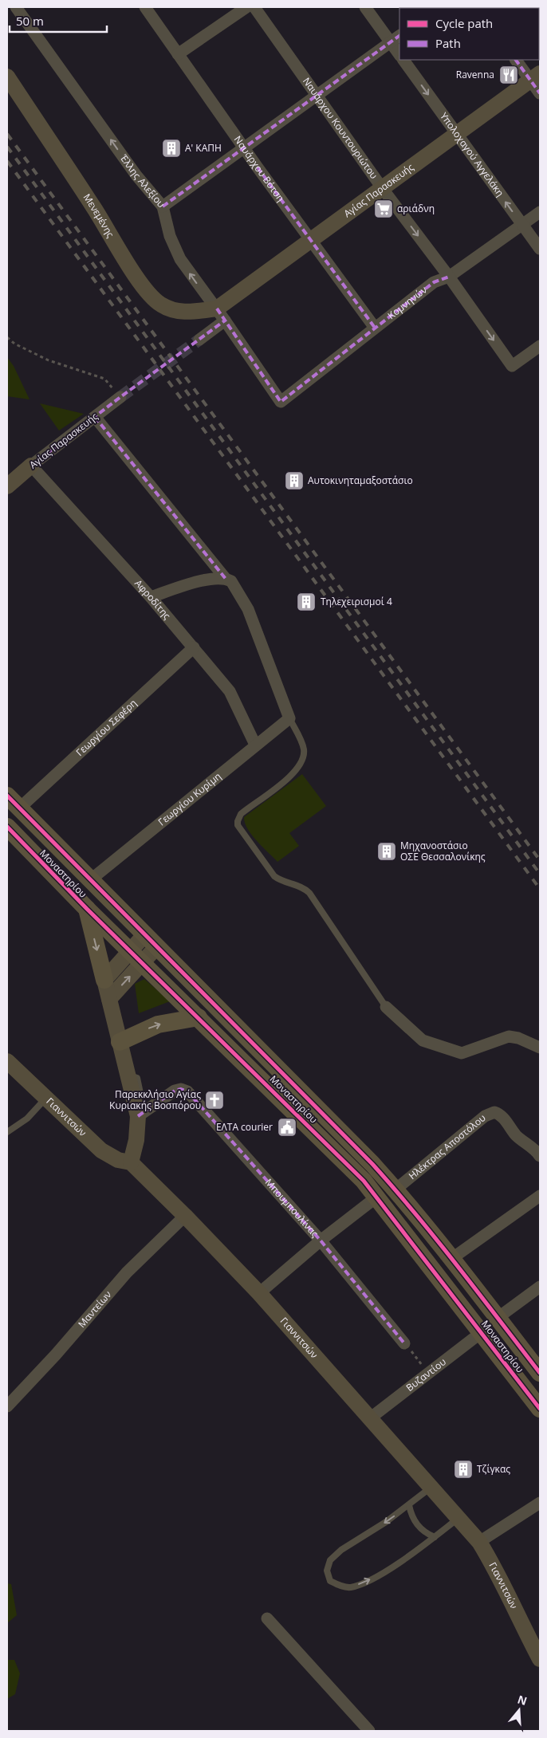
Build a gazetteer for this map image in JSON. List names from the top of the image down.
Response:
{
  "streets": {
    "main road": [
      "Αγίας Παρασκευής",
      "Μενεμένης",
      "Μοναστηρίου",
      "Γιαννιτσών"
    ],
    "street": [
      "Ναυάρχου Κουντουριώτου",
      "Υπολοχαγού Αγγελάκη",
      "Ναυάρχου Βότση",
      "Έλλης Αλεξίου",
      "Κομνηνών",
      "Αφροδίτης",
      "Γεωργίου Σεφέρη",
      "Γεωργίου Κυρίμη",
      "Ηλέκτρας Αποστόλου",
      "Μπουμπουλίνας",
      "Μαντείων",
      "Βυζαντίου"
    ]
  },
  "crossings": [
    ["Ναυάρχου Κουντουριώτου", "Αγίας Παρασκευής"],
    ["Ναυάρχου Κουντουριώτου", "Κομνηνών"],
    ["Υπολοχαγού Αγγελάκη", "Αγίας Παρασκευής"],
    ["Υπολοχαγού Αγγελάκη", "Κομνηνών"],
    ["Ναυάρχου Βότση", "Αγίας Παρασκευής"],
    ["Ναυάρχου Βότση", "Κομνηνών"],
    ["Έλλης Αλεξίου", "Αγίας Παρασκευής"],
    ["Έλλης Αλεξίου", "Μενεμένης"],
    ["Έλλης Αλεξίου", "Κομνηνών"],
    ["Αγίας Παρασκευής", "Μενεμένης"],
    ["Αγίας Παρασκευής", "Αφροδίτης"],
    ["Αφροδίτης", "Γεωργίου Σεφέρη"],
    ["Αφροδίτης", "Γεωργίου Κυρίμη"],
    ["Γεωργίου Σεφέρη", "Μοναστηρίου"],
    ["Γεωργίου Κυρίμη", "Μοναστηρίου"],
    ["Μοναστηρίου", "Ηλέκτρας Αποστόλου"],
    ["Μοναστηρίου", "Βυζαντίου"],
    ["Γιαννιτσών", "Μαντείων"],
    ["Γιαννιτσών", "Βυζαντίου"]
  ],
  "one_way": ["Ναυάρχου Κουντουριώτου", "Έλλης Αλεξίου"],
  "places": {
    "restaurant": ["Ravenna"],
    "building": [
      "Α' ΚΑΠΗ",
      "Αυτοκινηταμαξοστάσιο",
      "Τηλεχειρισμοί 4",
      "Μηχανοστάσιο ΟΣΕ Θεσσαλονίκης",
      "Τζίγκας"
    ],
    "supermarket": ["αριάδνη"],
    "church": ["Παρεκκλήσιο Αγίας Κυριακής Βοσπόρου"],
    "public building": ["ΕΛΤΑ courier"]
  },
  "legend": ["Cycle path", "Path"],
  "scale_bar": "50 m",
  "north": "top"
}
